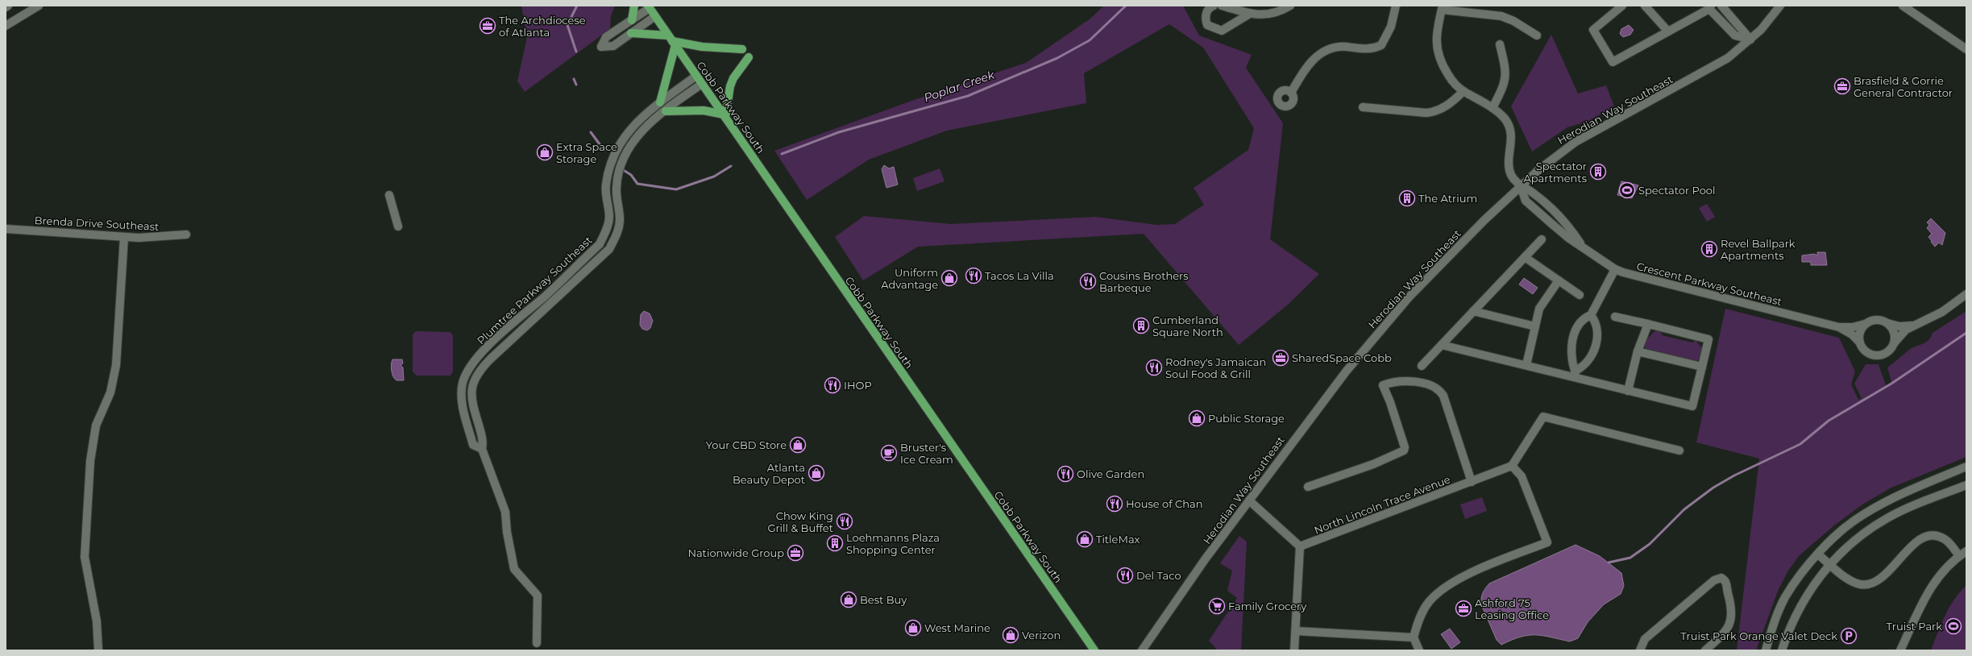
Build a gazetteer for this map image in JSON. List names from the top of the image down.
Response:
{
  "streets": {
    "main road": ["Cobb Parkway South"],
    "street": [
      "Herodian Way Southeast",
      "Brenda Drive Southeast",
      "Crescent Parkway Southeast",
      "Plumtree Parkway Southeast",
      "North Lincoln Trace Avenue"
    ]
  },
  "crossings": [
    ["Cobb Parkway South", "Plumtree Parkway Southeast"],
    ["Herodian Way Southeast", "Crescent Parkway Southeast"]
  ],
  "water": ["Poplar Creek"],
  "places": {
    "office": [
      "The Archdiocese of Atlanta",
      "Brasfield & Gorrie General Contractor",
      "SharedSpace Cobb",
      "Nationwide Group",
      "Ashford 75 Leasing Office"
    ],
    "shop": [
      "Extra Space Storage",
      "Uniform Advantage",
      "Public Storage",
      "Your CBD Store",
      "Atlanta Beauty Depot",
      "TitleMax",
      "Best Buy",
      "West Marine",
      "Verizon"
    ],
    "building": [
      "Spectator Apartments",
      "The Atrium",
      "Revel Ballpark Apartments",
      "Cumberland Square North",
      "Loehmanns Plaza Shopping Center"
    ],
    "sports": ["Spectator Pool", "Truist Park"],
    "restaurant": [
      "Tacos La Villa",
      "Cousins Brothers Barbeque",
      "Rodney's Jamaican Soul Food & Grill",
      "IHOP",
      "Olive Garden",
      "House of Chan",
      "Chow King Grill & Buffet",
      "Del Taco"
    ],
    "cafe": ["Bruster's Ice Cream"],
    "supermarket": ["Family Grocery"],
    "parking": ["Truist Park Orange Valet Deck"]
  }
}
